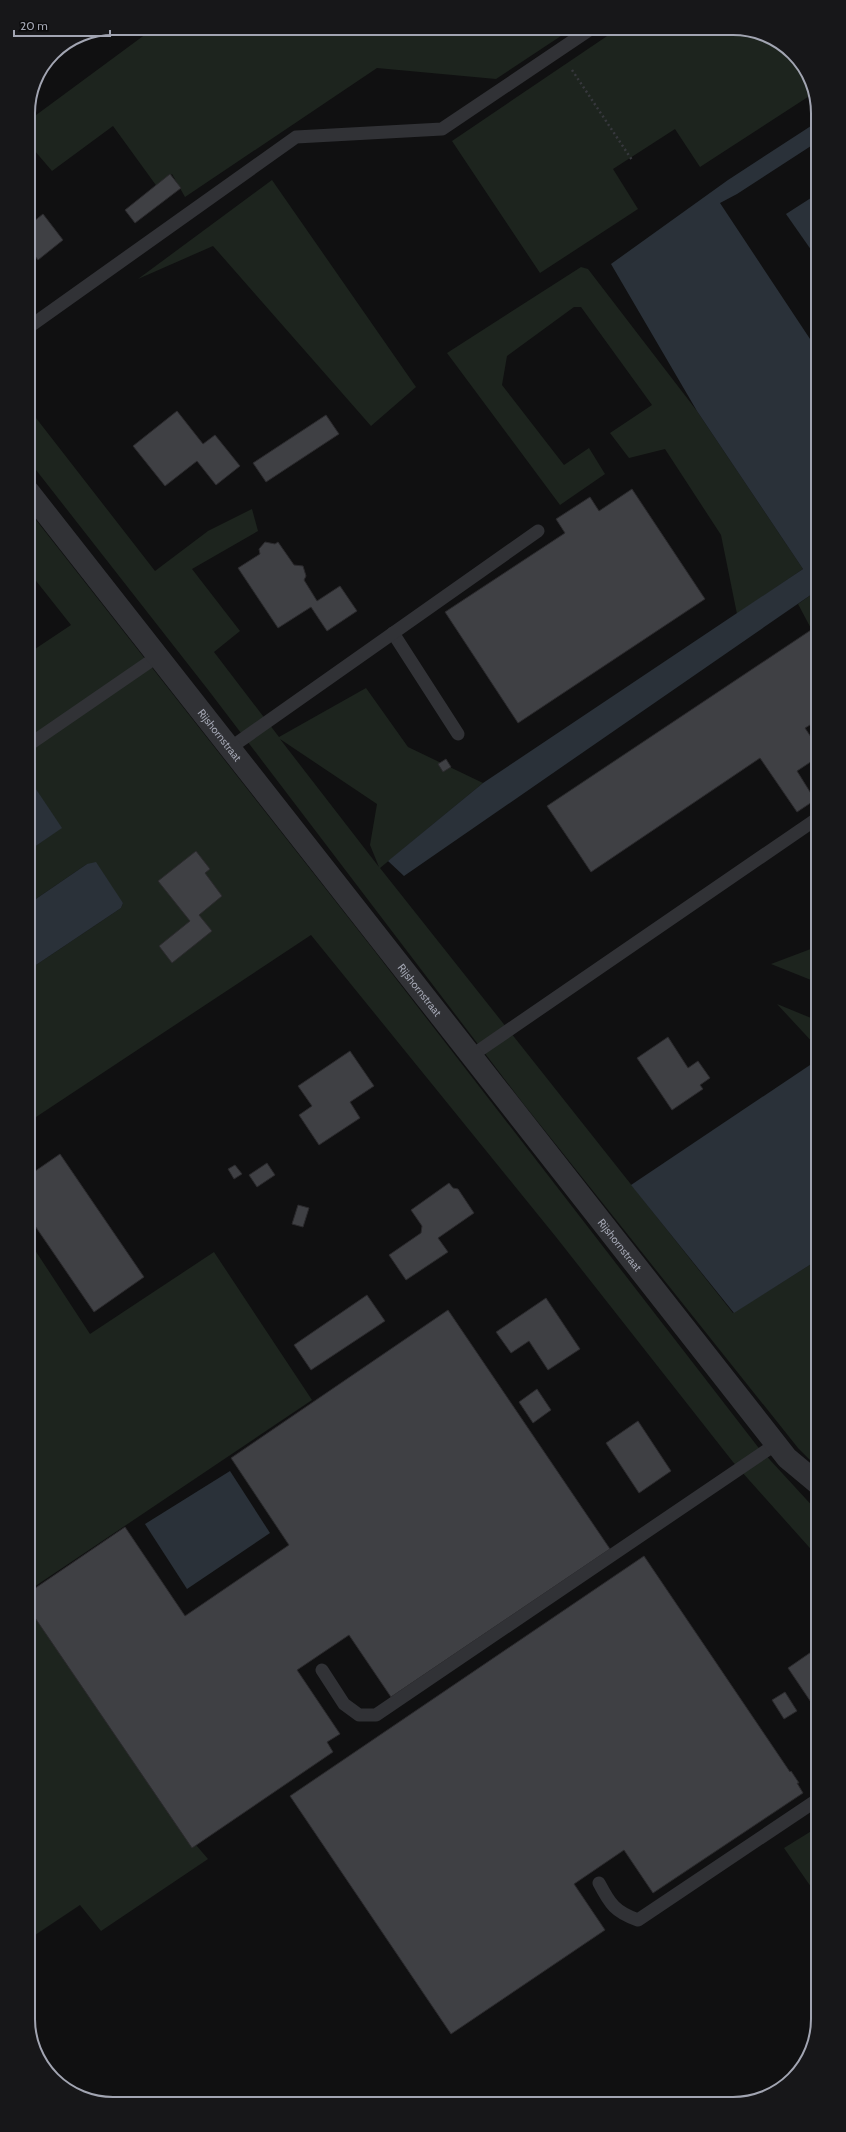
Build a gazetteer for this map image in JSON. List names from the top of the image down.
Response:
{
  "streets": {
    "street": ["Rijshornstraat"]
  },
  "scale_bar": "20 m"
}
